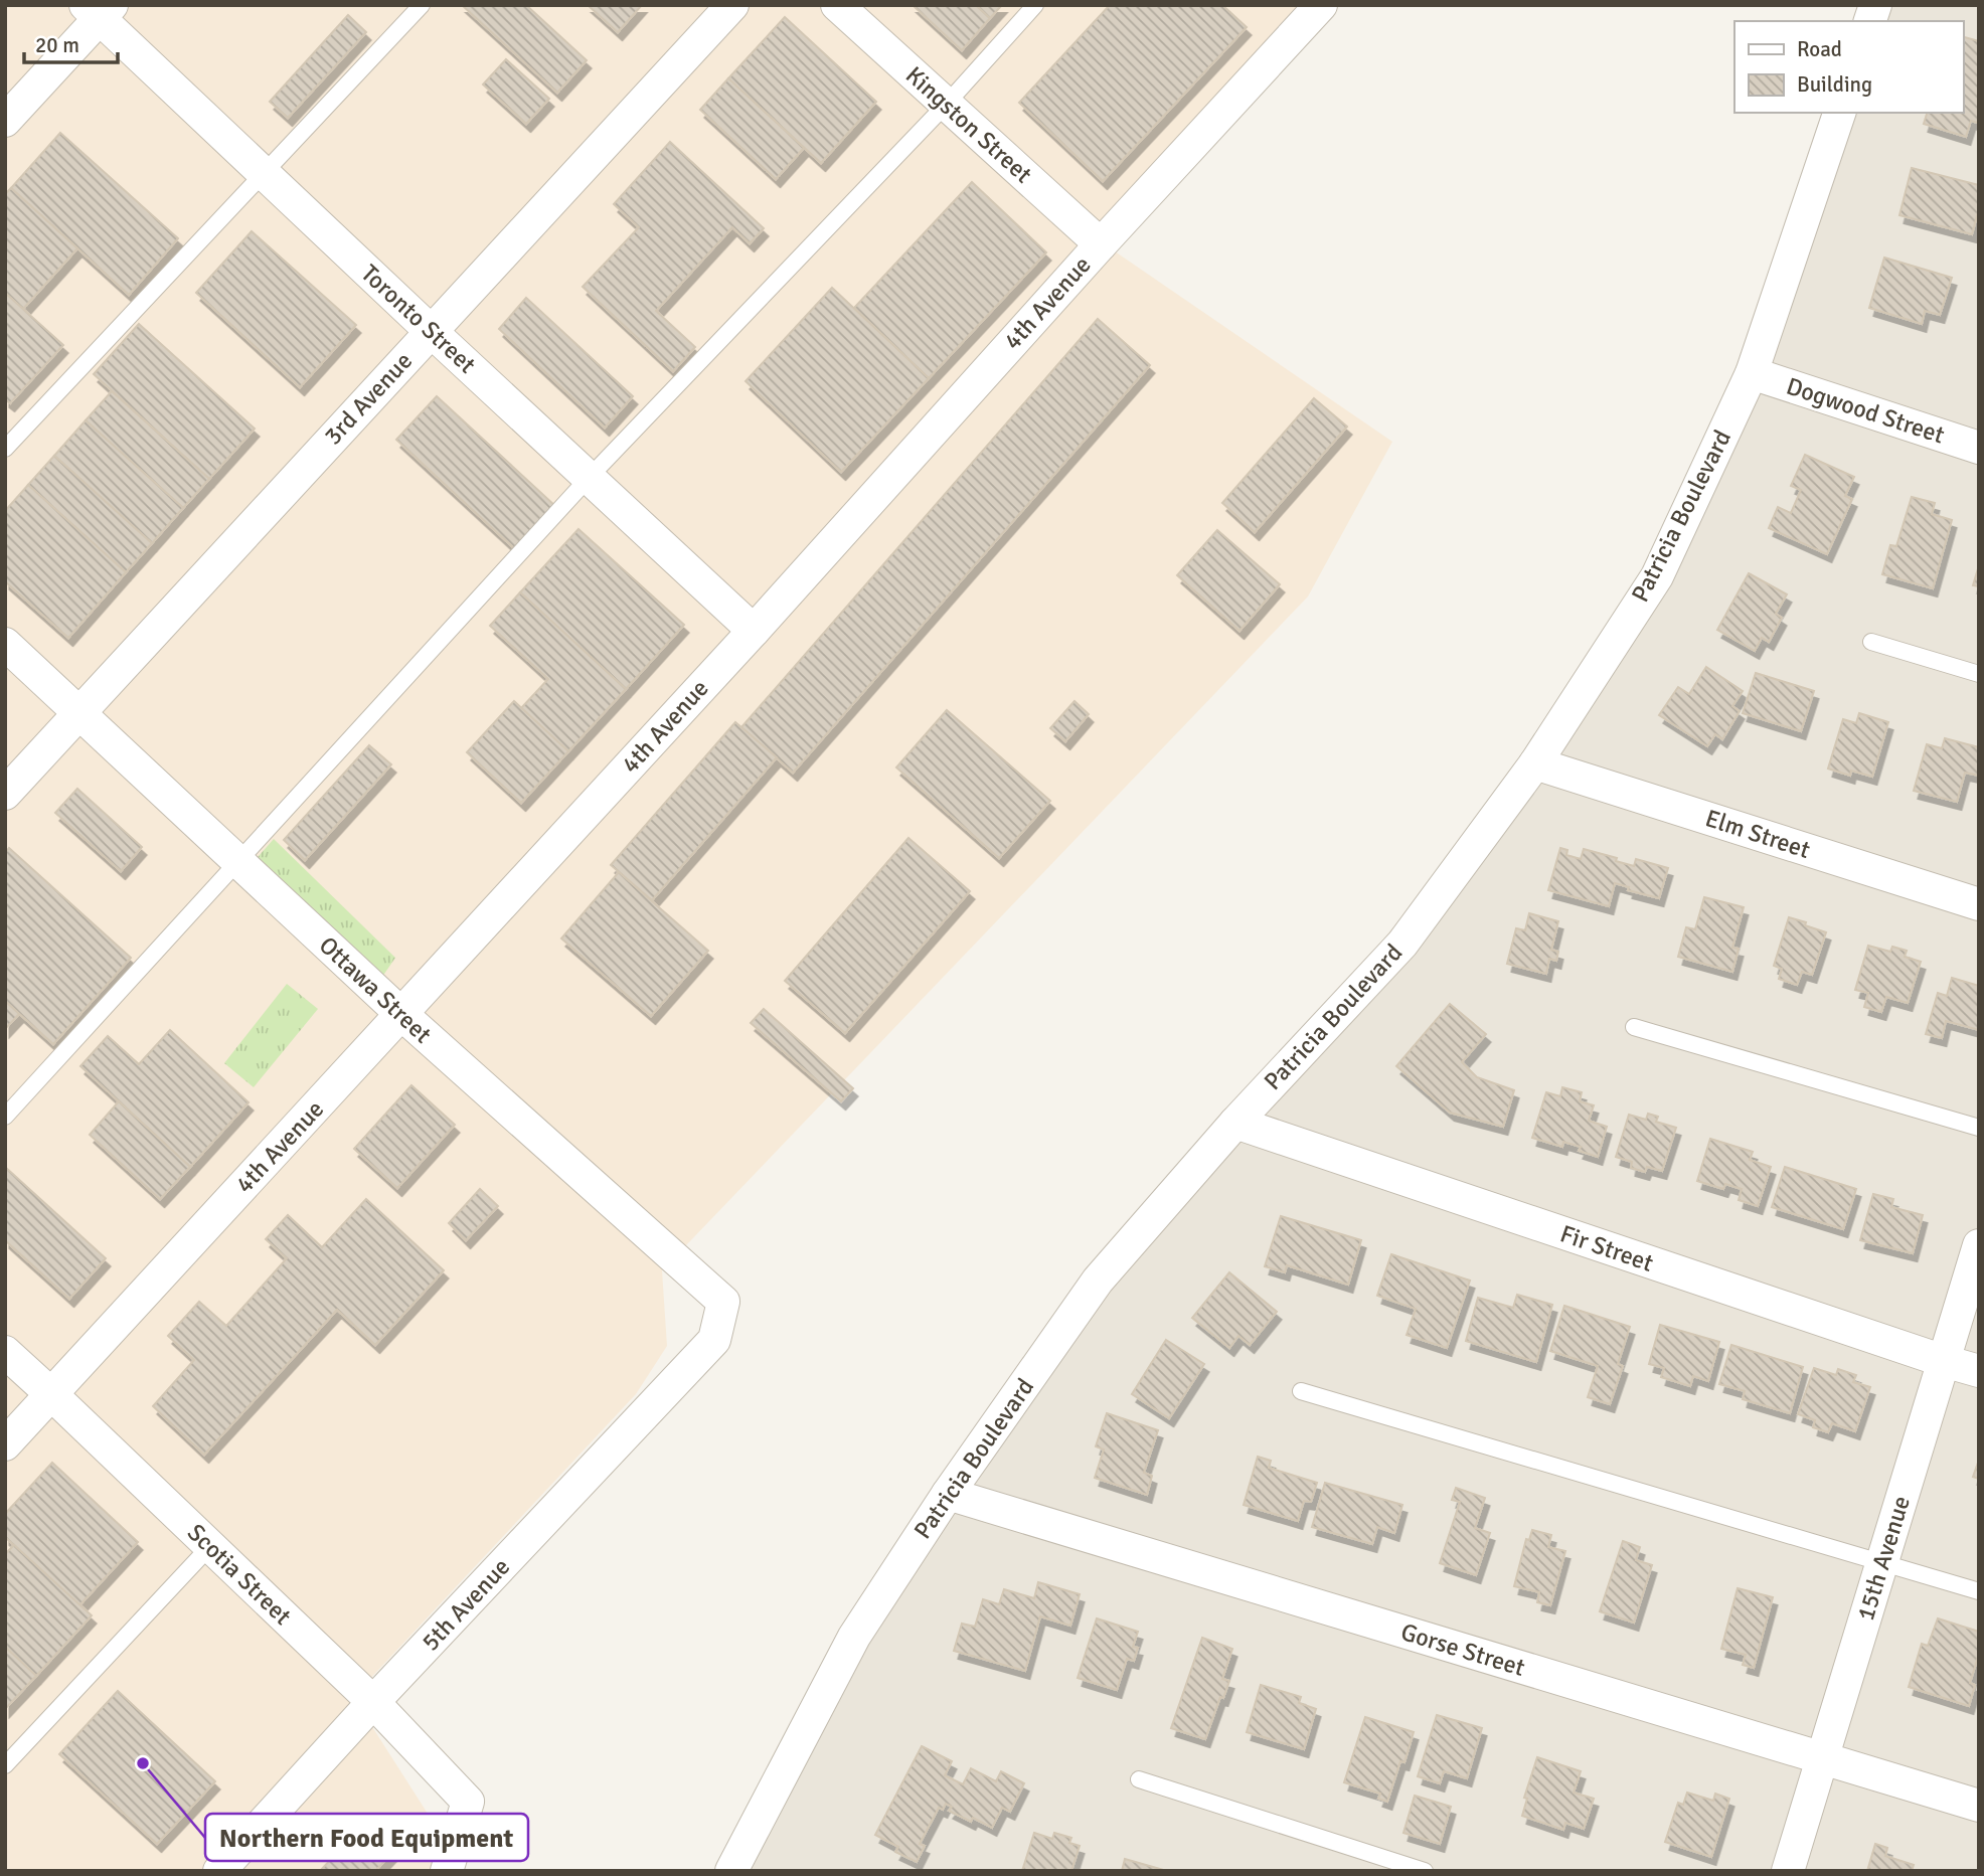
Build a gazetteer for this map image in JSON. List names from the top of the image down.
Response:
{
  "streets": {
    "street": [
      "Kingston Street",
      "4th Avenue",
      "Toronto Street",
      "3rd Avenue",
      "Dogwood Street",
      "Patricia Boulevard",
      "Elm Street",
      "Ottawa Street",
      "Fir Street",
      "15th Avenue",
      "Scotia Street",
      "5th Avenue",
      "Gorse Street"
    ]
  },
  "crossings": [
    ["Kingston Street", "4th Avenue"],
    ["4th Avenue", "Toronto Street"],
    ["4th Avenue", "Ottawa Street"],
    ["4th Avenue", "Scotia Street"],
    ["Toronto Street", "3rd Avenue"],
    ["3rd Avenue", "Ottawa Street"],
    ["Dogwood Street", "Patricia Boulevard"],
    ["Patricia Boulevard", "Elm Street"],
    ["Patricia Boulevard", "Fir Street"],
    ["Patricia Boulevard", "Gorse Street"],
    ["Ottawa Street", "5th Avenue"],
    ["Fir Street", "15th Avenue"],
    ["15th Avenue", "Gorse Street"],
    ["Scotia Street", "5th Avenue"]
  ],
  "places": ["Northern Food Equipment"],
  "legend": ["Road", "Building"],
  "scale_bar": "20 m"
}
